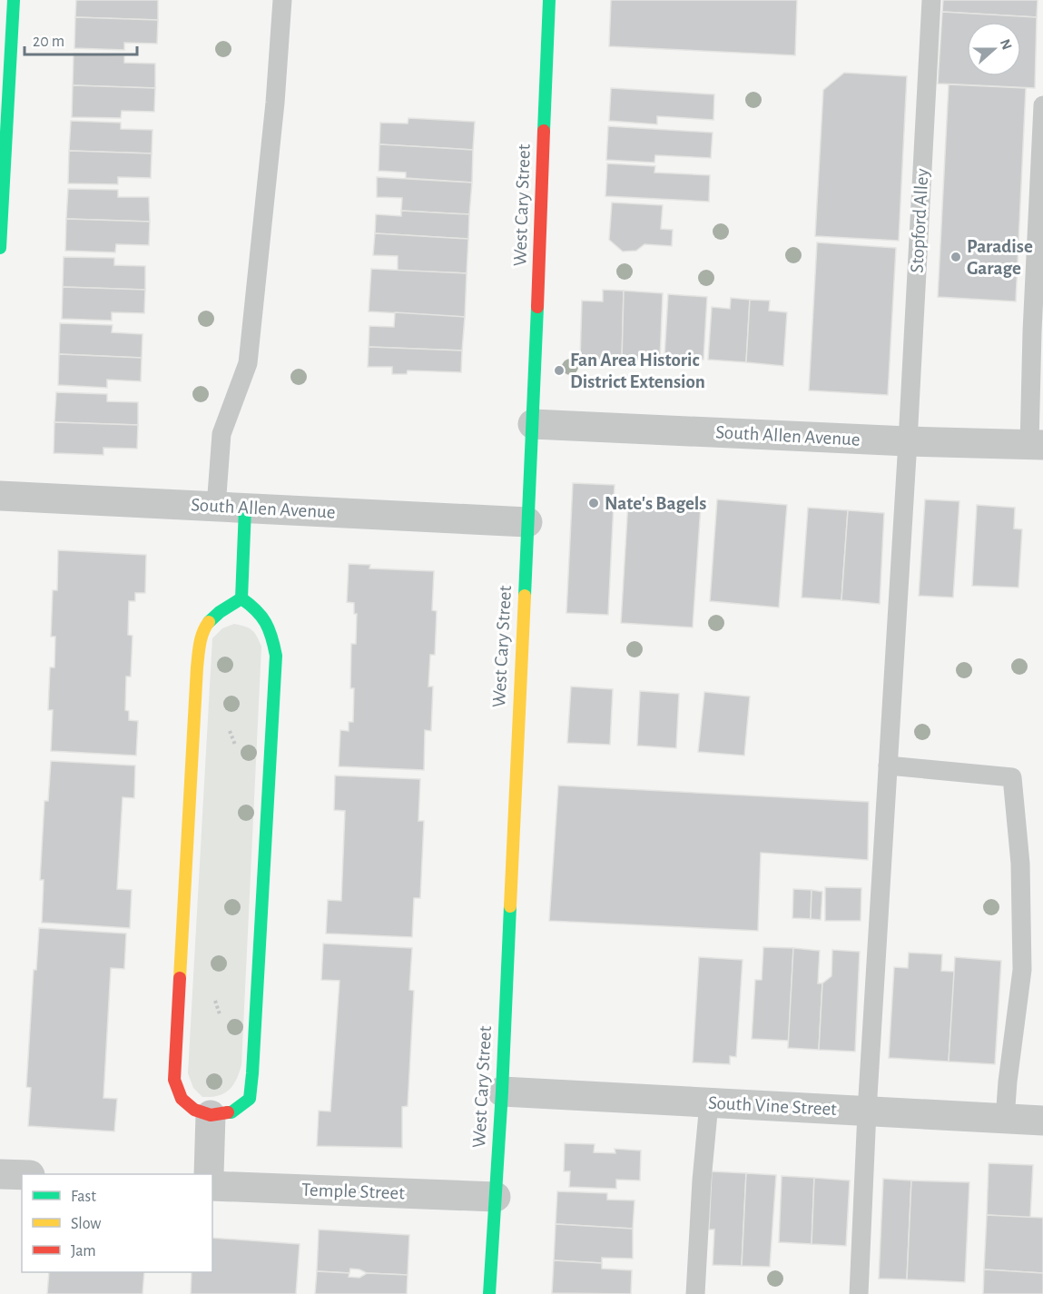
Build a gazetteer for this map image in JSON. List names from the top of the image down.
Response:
{
  "streets": {
    "street": [
      "West Cary Street",
      "South Allen Avenue",
      "South Vine Street",
      "Temple Street"
    ],
    "lane": ["Stopford Alley"]
  },
  "crossings": [
    ["West Cary Street", "South Allen Avenue"],
    ["West Cary Street", "South Vine Street"],
    ["West Cary Street", "Temple Street"],
    ["Stopford Alley", "South Allen Avenue"],
    ["Stopford Alley", "South Vine Street"]
  ],
  "places": ["Paradise Garage", "Fan Area Historic District Extension", "Nate's Bagels"],
  "legend": ["Fast", "Slow", "Jam"],
  "scale_bar": "20 m",
  "north": "right"
}
